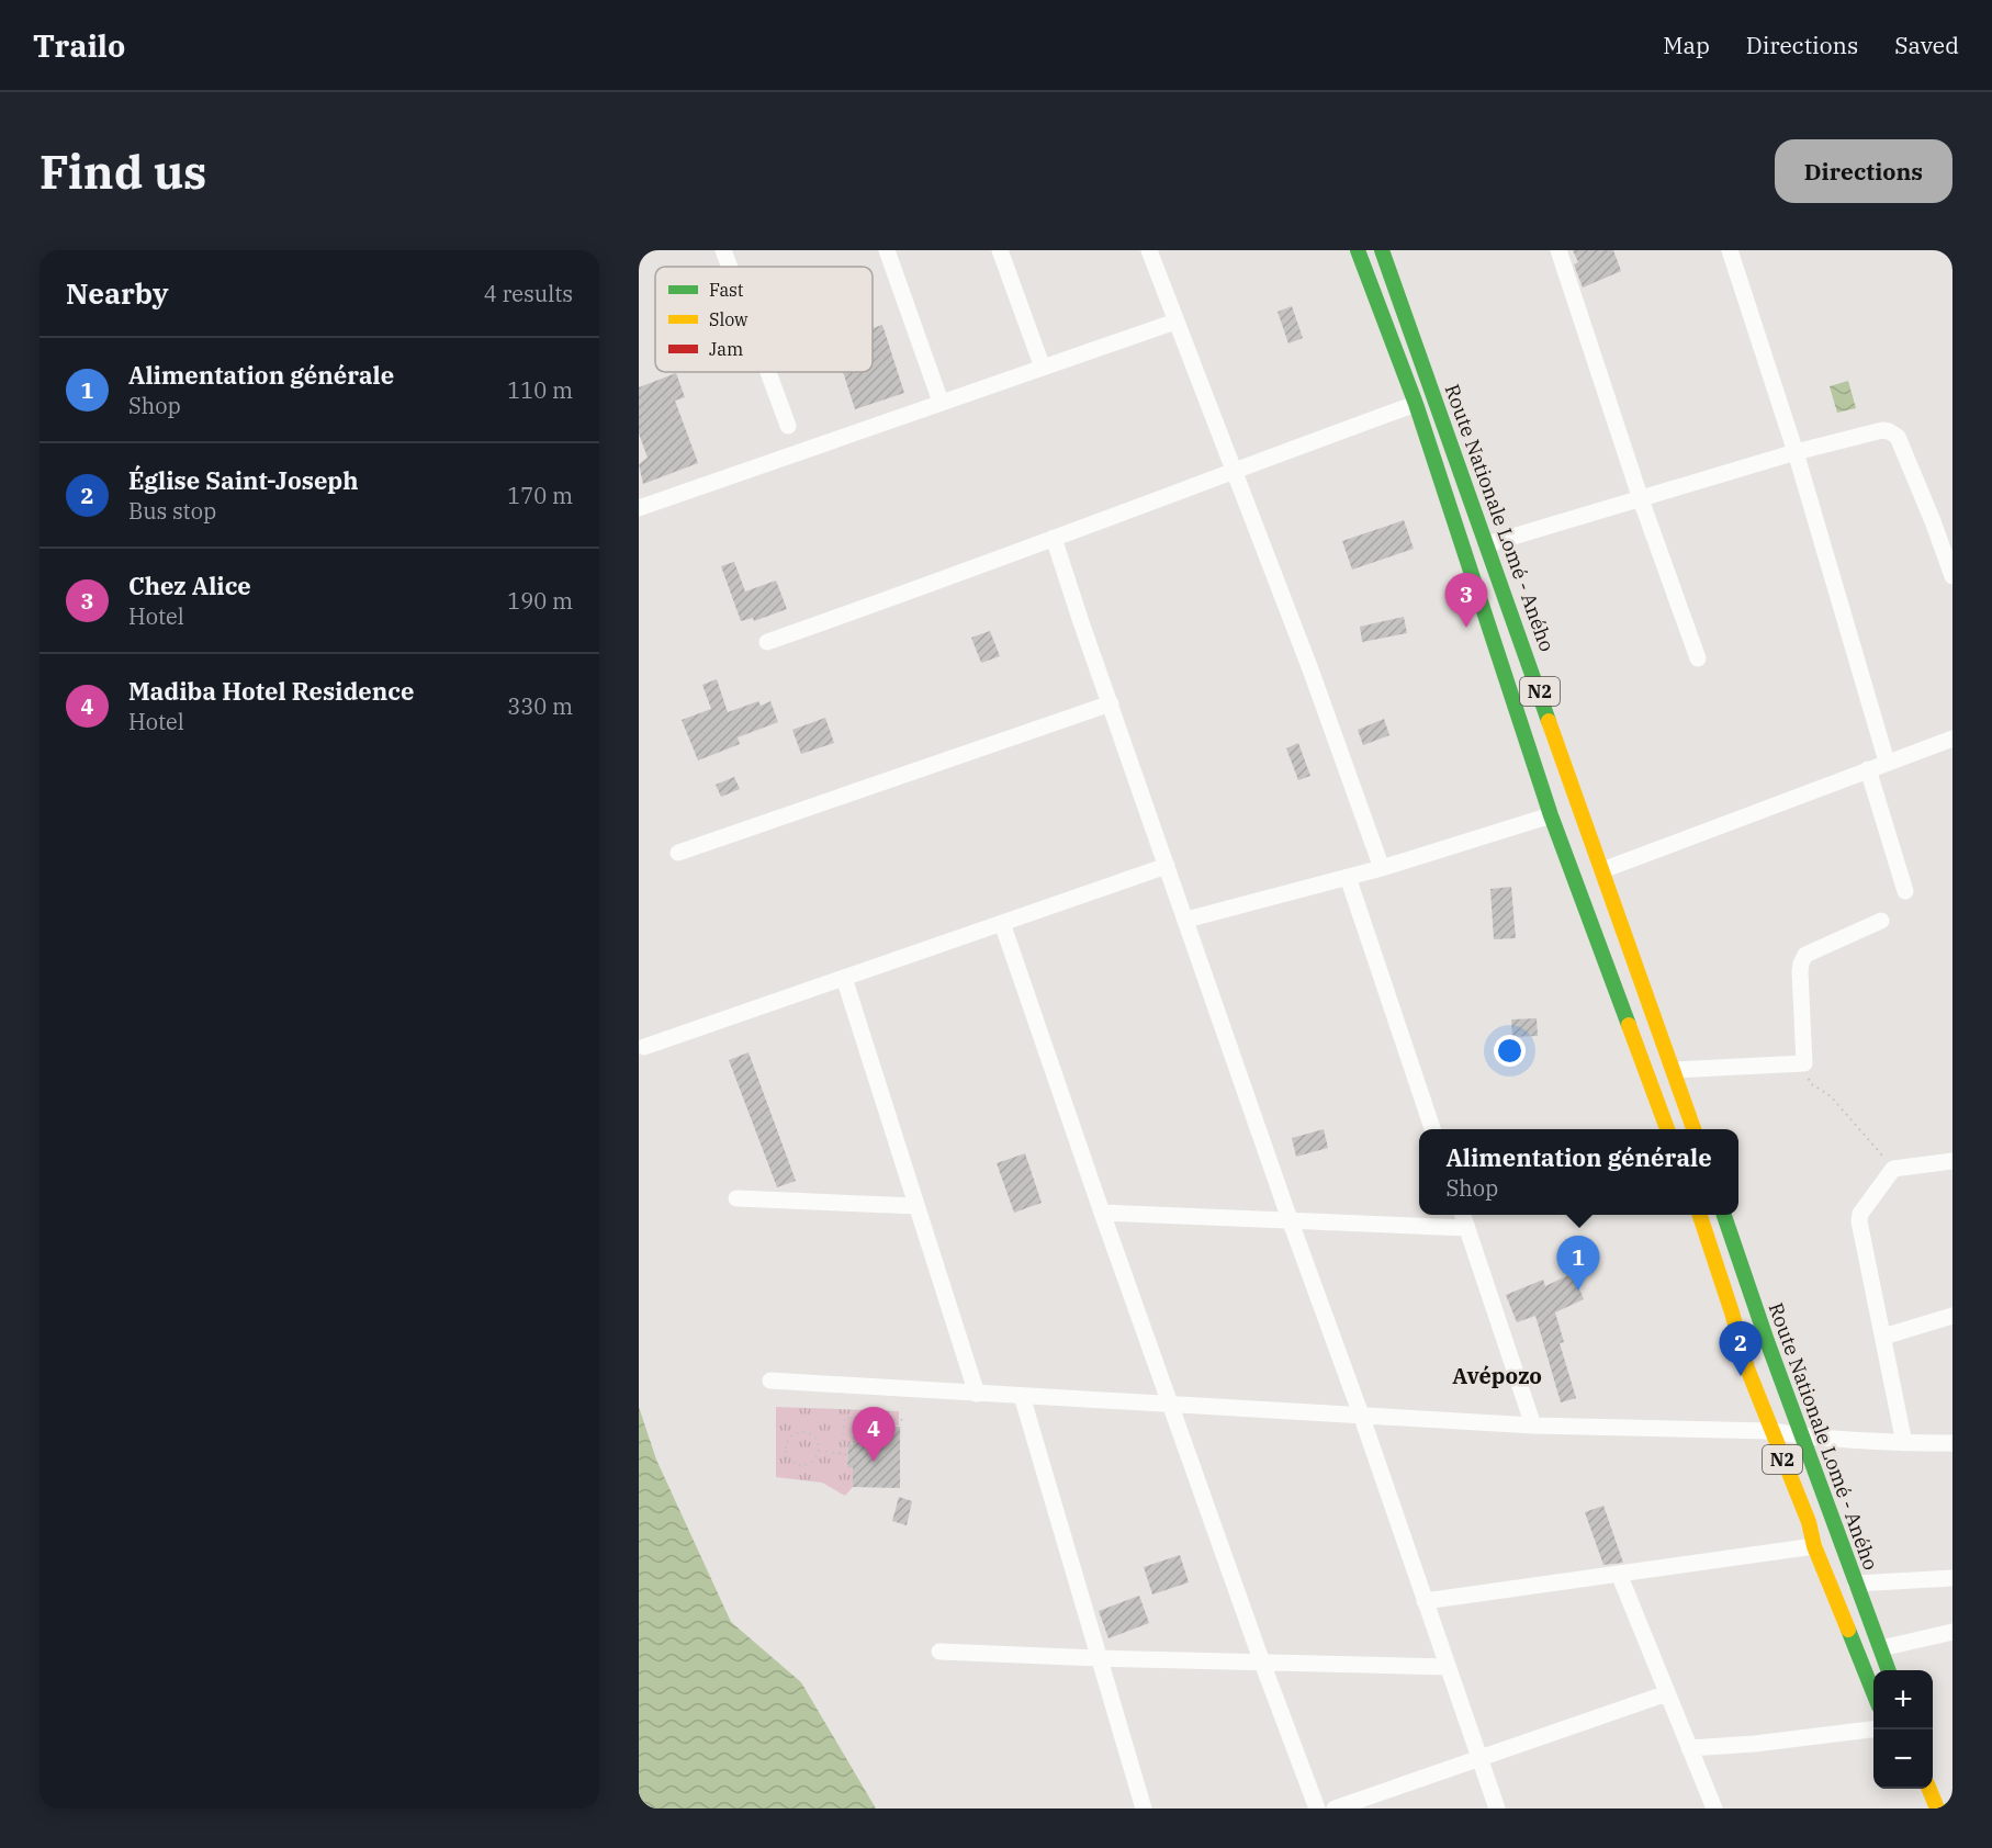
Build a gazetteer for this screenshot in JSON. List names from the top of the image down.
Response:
{
  "streets": {
    "highway": ["Route Nationale Lomé - Aného", "N2"]
  },
  "districts": ["Avépozo"],
  "legend": ["Fast", "Slow", "Jam"],
  "page": {
    "header": "Trailo",
    "nav": ["Map", "Directions", "Saved"],
    "buttons": "Directions",
    "title": "Find us",
    "heading": ["Nearby", "4 results"],
    "list": [
      {
        "mark": "1",
        "name": "Alimentation générale",
        "note": "Shop",
        "value": "110 m"
      },
      {
        "mark": "2",
        "name": "Église Saint-Joseph",
        "note": "Bus stop",
        "value": "170 m"
      },
      {
        "mark": "3",
        "name": "Chez Alice",
        "note": "Hotel",
        "value": "190 m"
      },
      {
        "mark": "4",
        "name": "Madiba Hotel Residence",
        "note": "Hotel",
        "value": "330 m"
      }
    ],
    "pins": [
      "3",
      "1",
      "2",
      "4"
    ],
    "popup": ["Alimentation générale", "Shop"],
    "map_buttons": ["+", "−"]
  }
}
